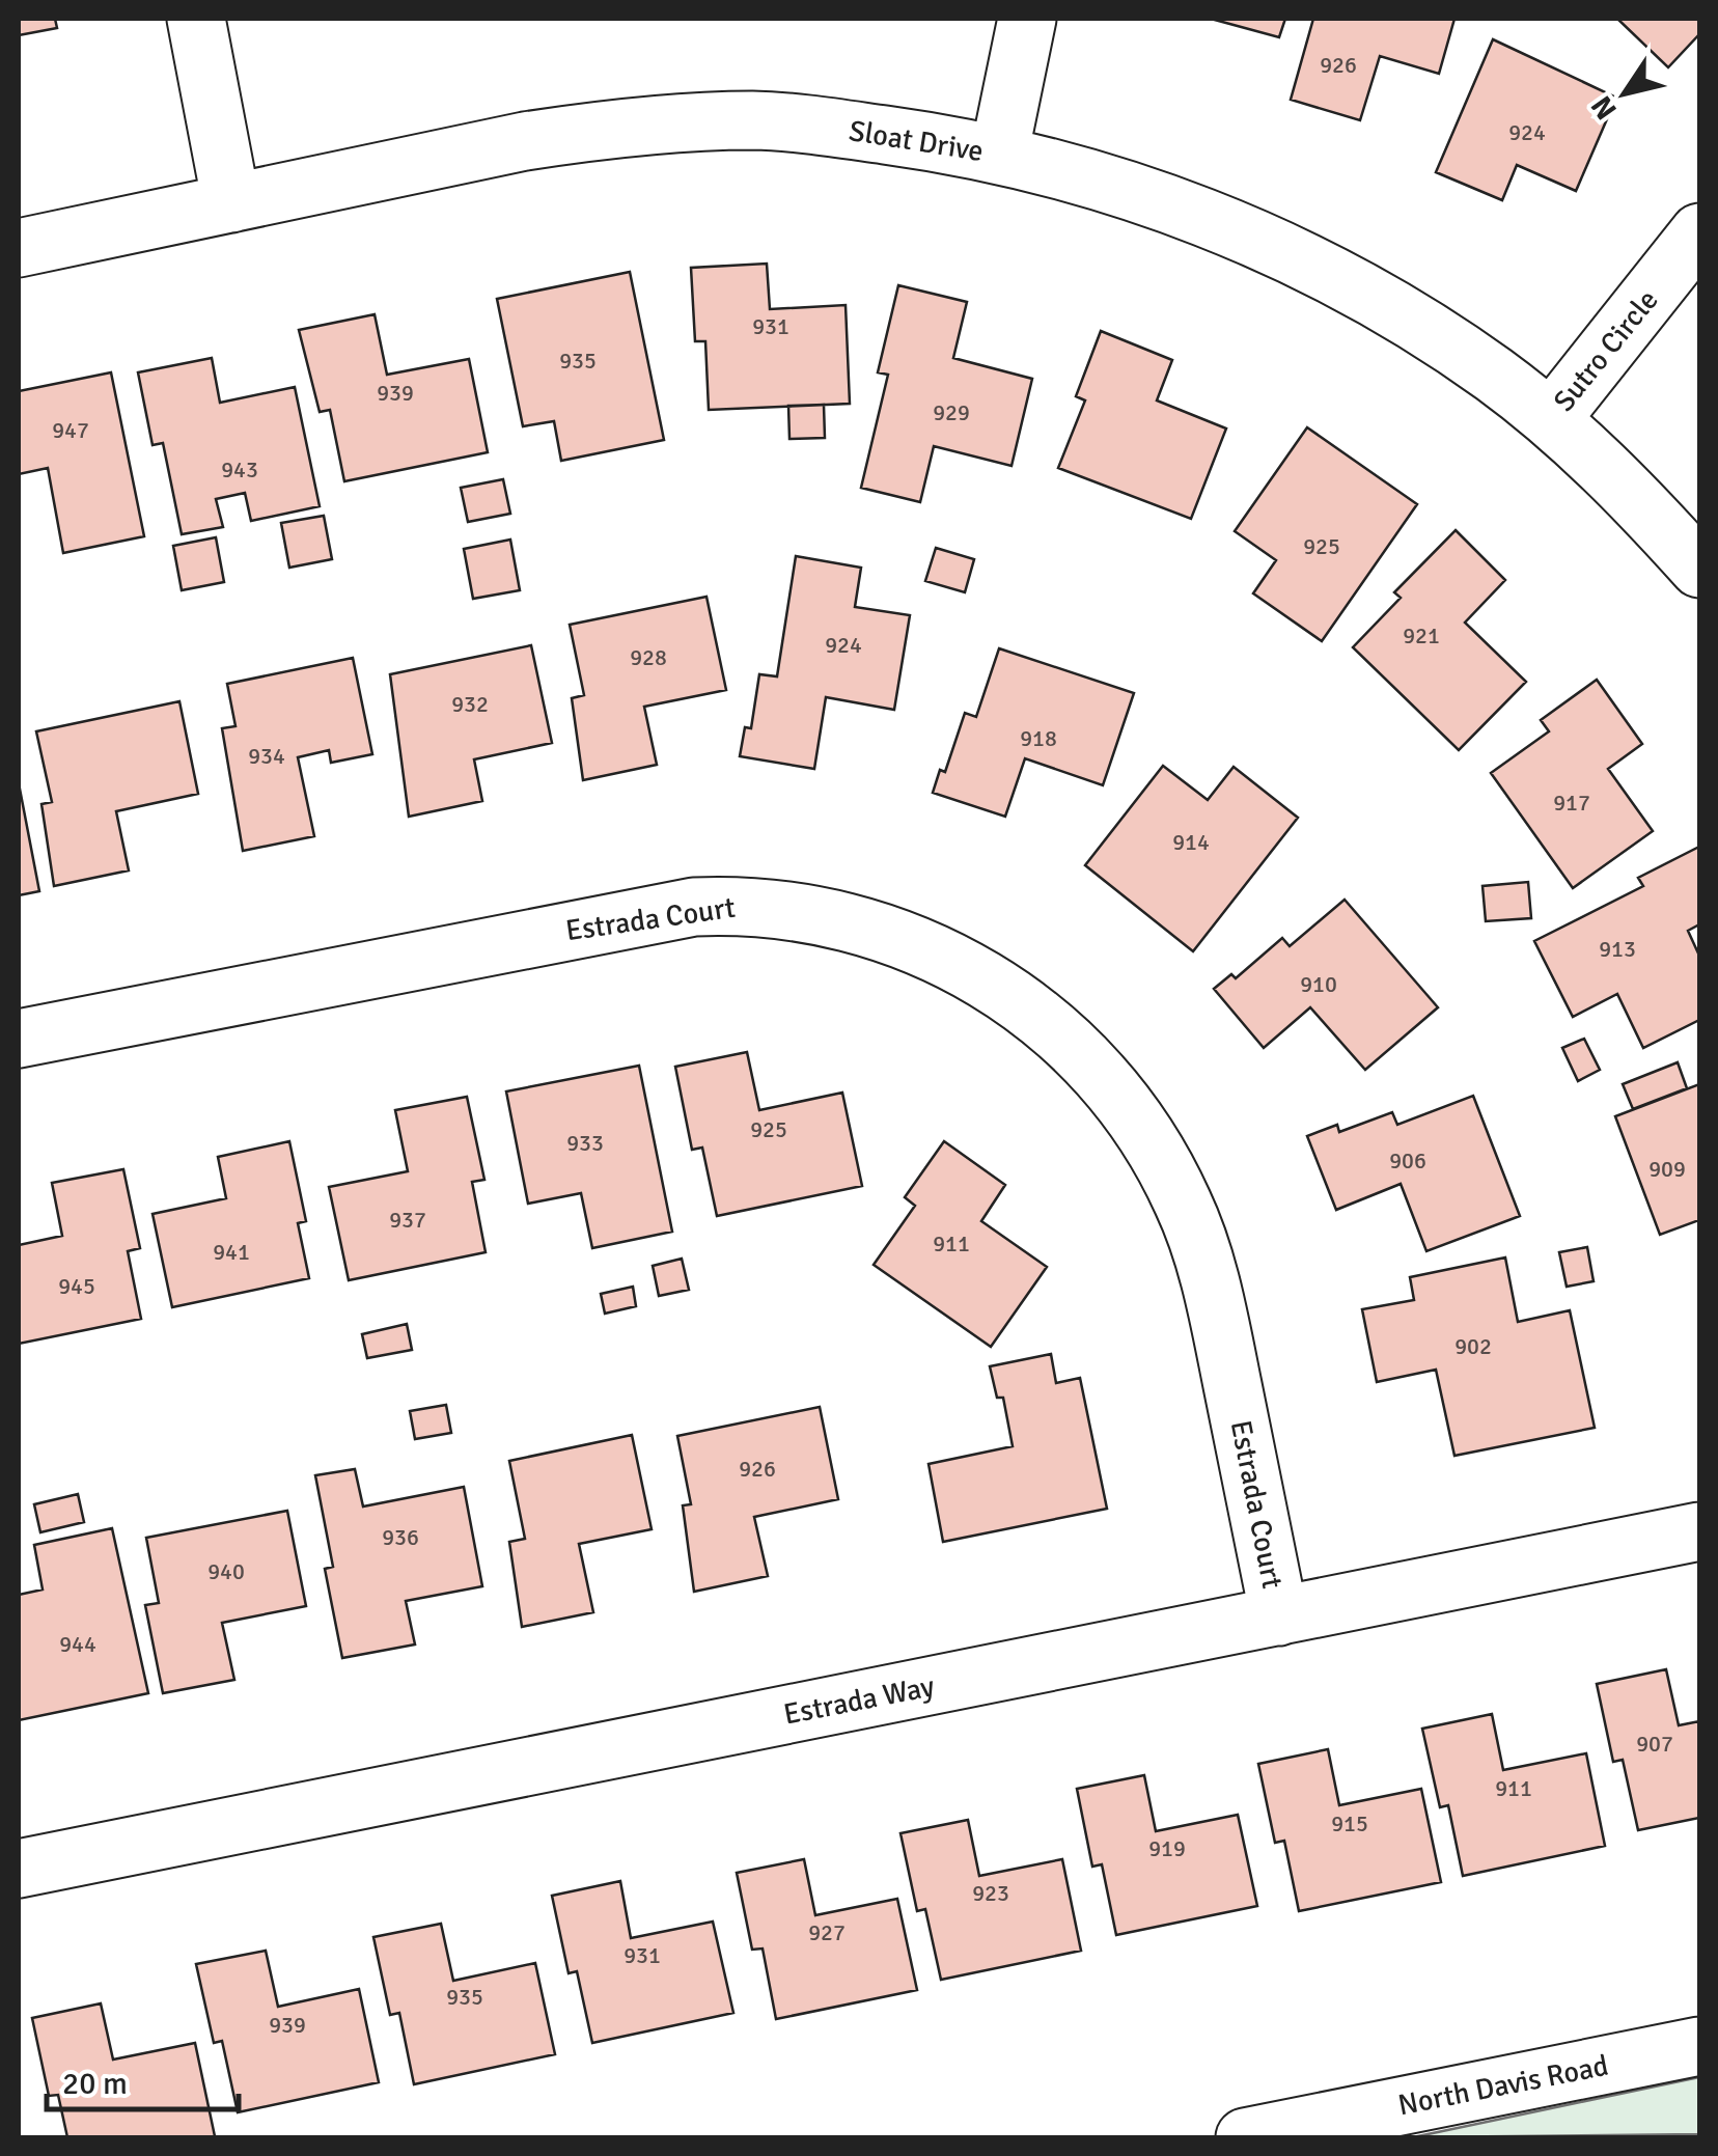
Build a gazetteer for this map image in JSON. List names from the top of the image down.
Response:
{
  "streets": {
    "main road": [
      "Sloat Drive",
      "Sutro Circle",
      "Estrada Court",
      "Estrada Way",
      "North Davis Road"
    ]
  },
  "crossings": [
    ["Sloat Drive", "Sutro Circle"],
    ["Estrada Court", "Estrada Way"]
  ],
  "house_numbers": [
    "926",
    "924",
    "931",
    "935",
    "939",
    "929",
    "947",
    "943",
    "925",
    "921",
    "924",
    "928",
    "932",
    "918",
    "934",
    "917",
    "914",
    "913",
    "910",
    "925",
    "933",
    "906",
    "909",
    "937",
    "911",
    "941",
    "945",
    "902",
    "926",
    "936",
    "940",
    "944",
    "907",
    "911",
    "915",
    "919",
    "923",
    "927",
    "931",
    "935",
    "939"
  ],
  "scale_bar": "20 m",
  "north": "bottom left"
}
